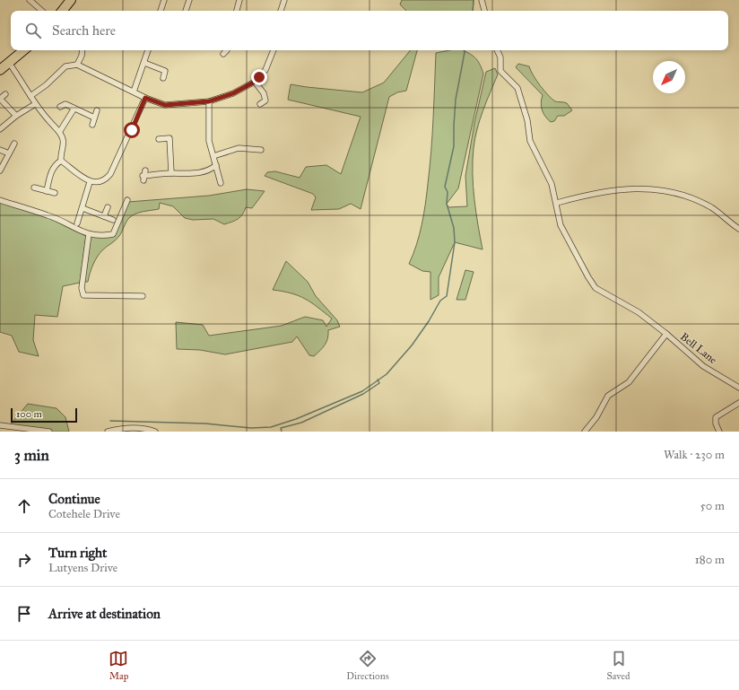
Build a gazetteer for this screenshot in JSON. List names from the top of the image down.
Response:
{
  "streets": {
    "street": ["Bell Lane"]
  },
  "scale_bar": "100 m",
  "north": "bottom left",
  "page": {
    "search": "Search here",
    "scale": "100 m",
    "heading": ["3 min", "Walk · 230 m"],
    "list": [
      ["Continue", "Cotehele Drive", "50 m"],
      ["Turn right", "Lutyens Drive", "180 m"],
      "Arrive at destination"
    ],
    "nav": ["Map", "Directions", "Saved"]
  }
}
